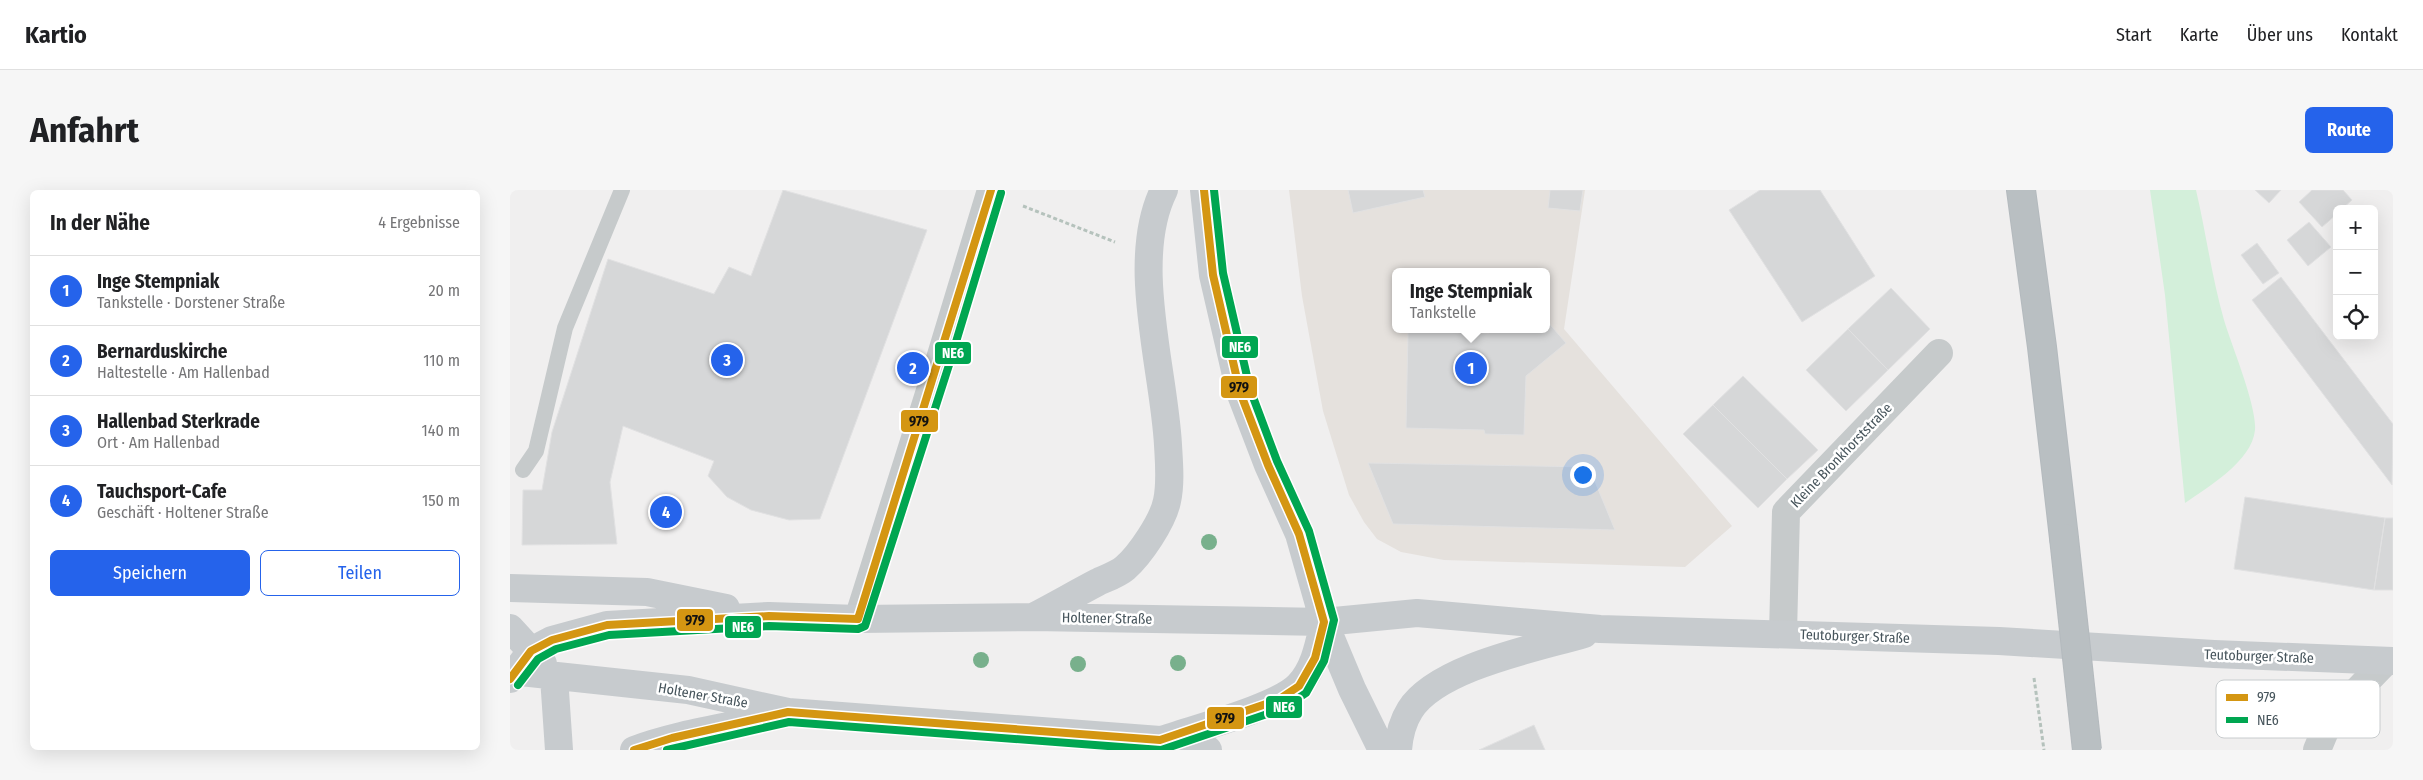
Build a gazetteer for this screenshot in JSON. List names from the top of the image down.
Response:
{
  "streets": {
    "main road": ["Holtener Straße", "Teutoburger Straße"],
    "street": ["Kleine Bronkhorststraße"]
  },
  "crossings": [
    ["Kleine Bronkhorststraße", "Teutoburger Straße"],
    ["Holtener Straße", "Teutoburger Straße"]
  ],
  "lines": ["transit line 979", "transit line NE6"],
  "legend": ["979", "NE6"],
  "page": {
    "header": "Kartio",
    "nav": [
      "Start",
      "Karte",
      "Über uns",
      "Kontakt"
    ],
    "buttons": [
      "Route",
      ["Speichern", "Teilen"]
    ],
    "title": "Anfahrt",
    "heading": ["In der Nähe", "4 Ergebnisse"],
    "map_buttons": ["+", "−"],
    "list": [
      {
        "mark": "1",
        "name": "Inge Stempniak",
        "note": "Tankstelle · Dorstener Straße",
        "value": "20 m"
      },
      {
        "mark": "2",
        "name": "Bernarduskirche",
        "note": "Haltestelle · Am Hallenbad",
        "value": "110 m"
      },
      {
        "mark": "3",
        "name": "Hallenbad Sterkrade",
        "note": "Ort · Am Hallenbad",
        "value": "140 m"
      },
      {
        "mark": "4",
        "name": "Tauchsport-Cafe",
        "note": "Geschäft · Holtener Straße",
        "value": "150 m"
      }
    ],
    "popup": ["Inge Stempniak", "Tankstelle"],
    "pins": [
      "3",
      "1",
      "2",
      "4"
    ]
  }
}
